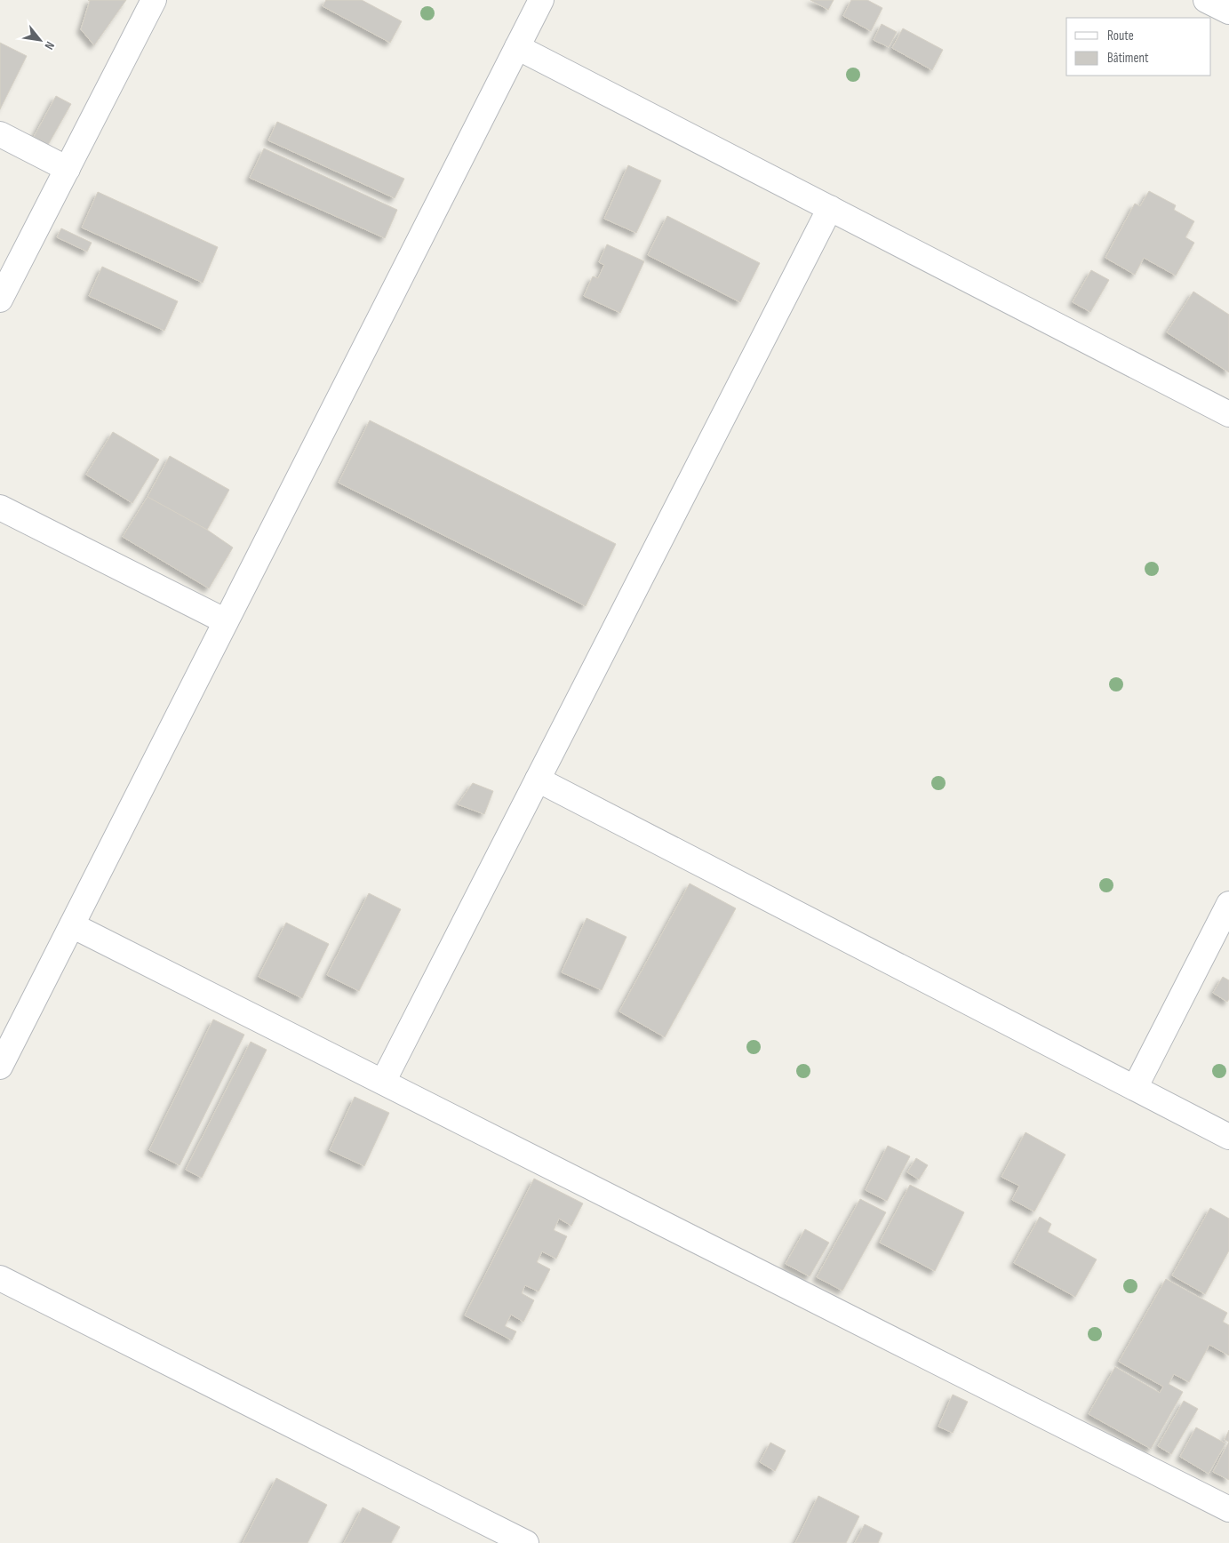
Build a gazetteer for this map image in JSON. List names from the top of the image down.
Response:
{
  "legend": ["Route", "Bâtiment"],
  "north": "bottom right"
}
